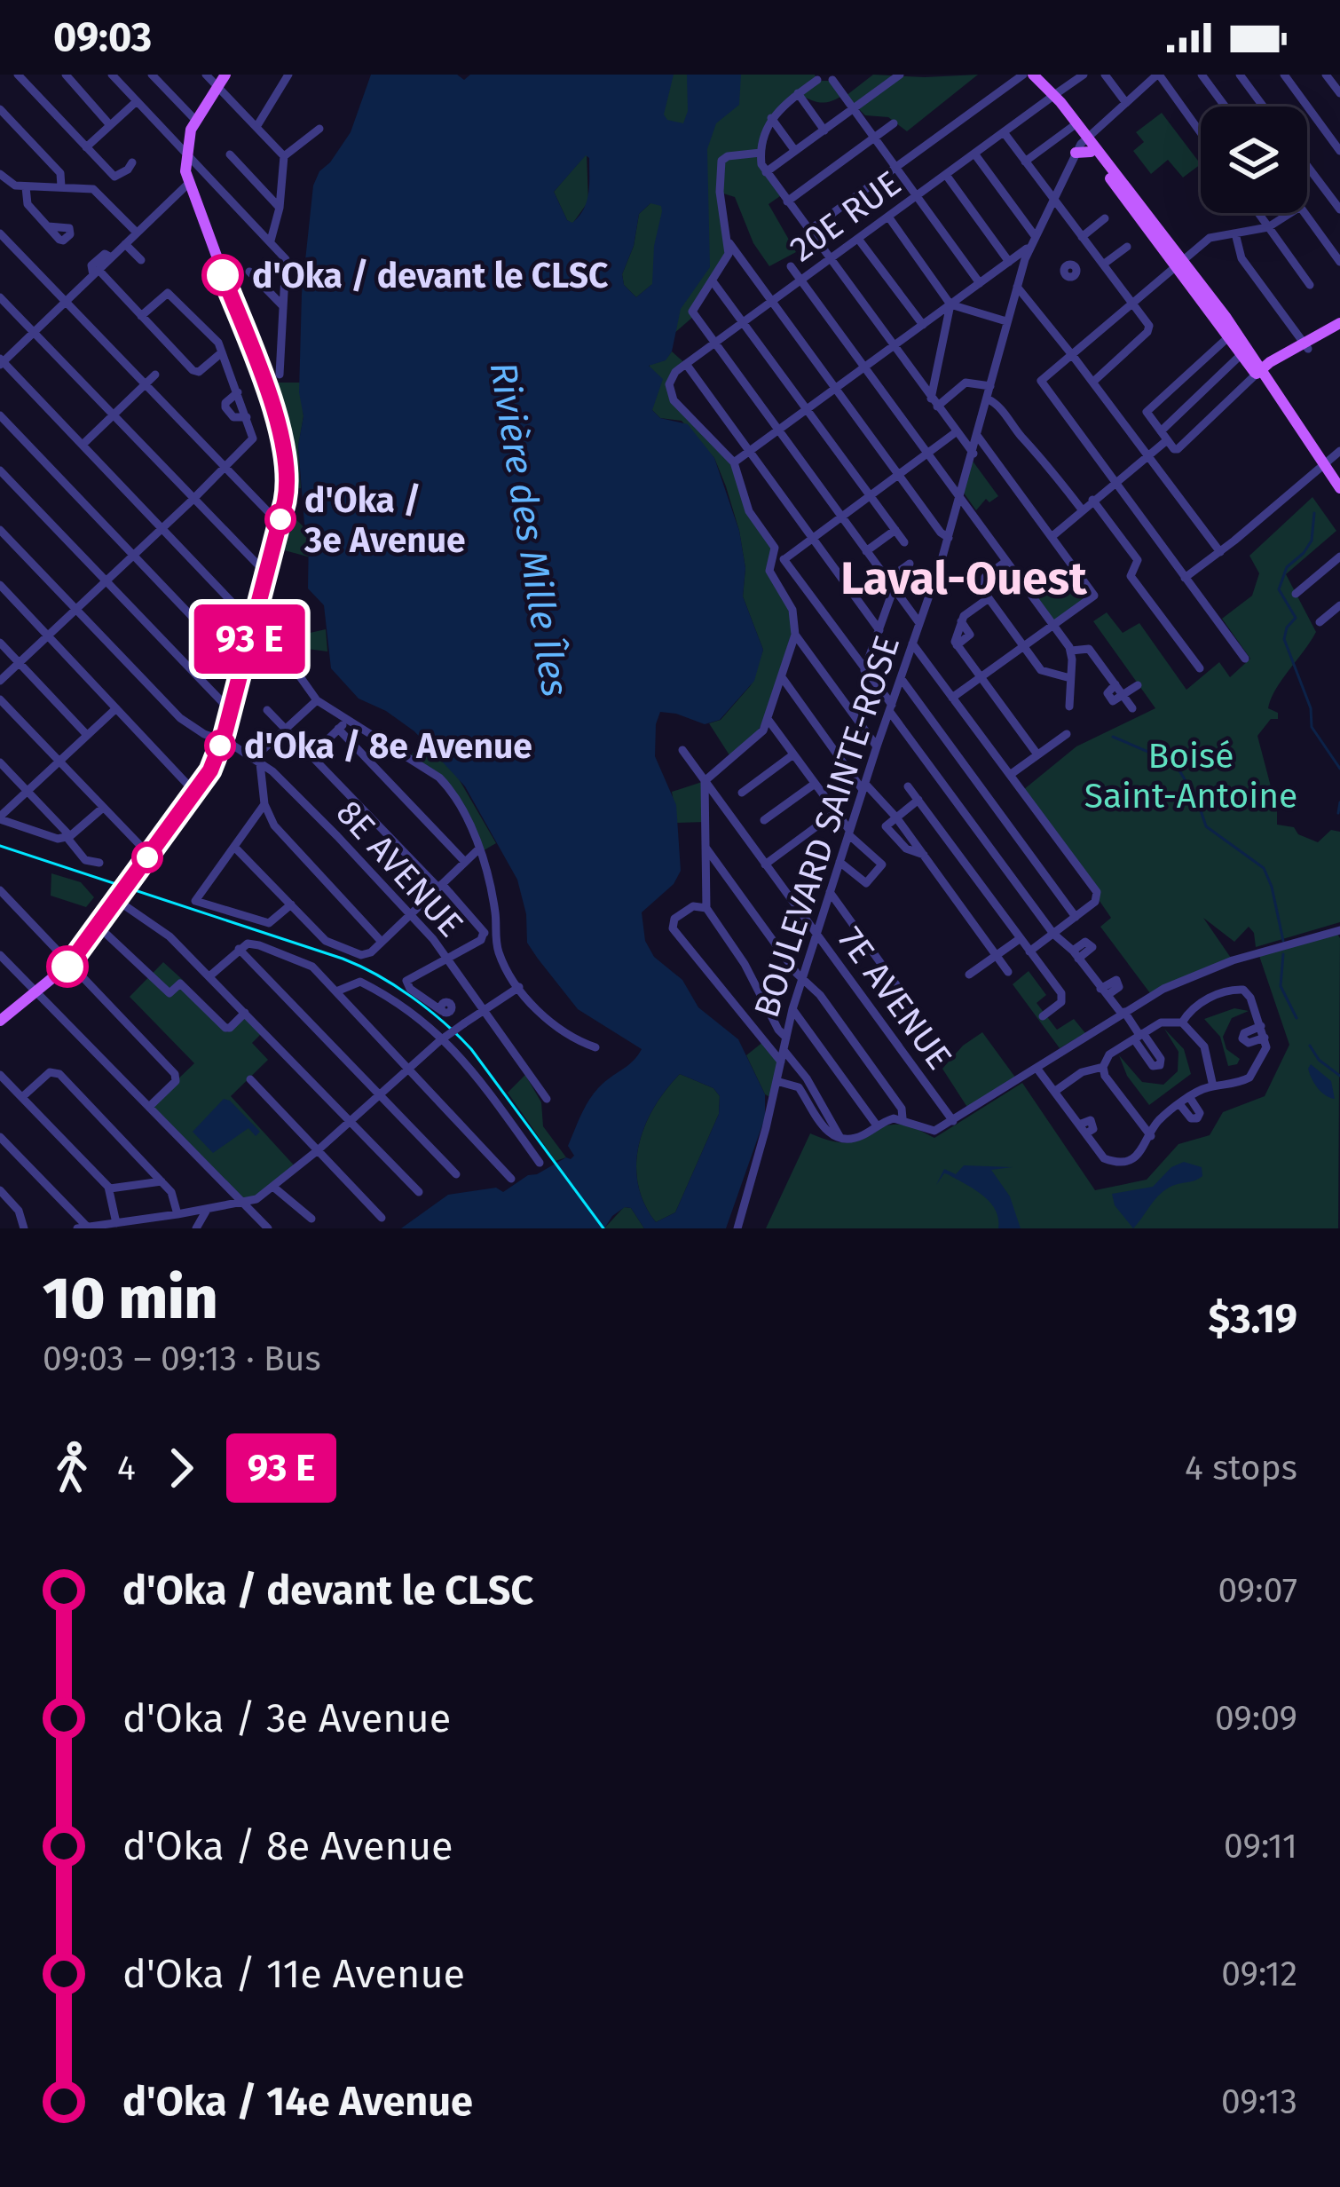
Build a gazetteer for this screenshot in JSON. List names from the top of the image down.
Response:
{
  "streets": {
    "street": [
      "20E RUE",
      "BOULEVARD SAINTE-ROSE",
      "8E AVENUE",
      "7E AVENUE"
    ]
  },
  "crossings": [
    ["BOULEVARD SAINTE-ROSE", "7E AVENUE"]
  ],
  "districts": ["Laval-Ouest"],
  "water": ["Rivière des Mille Îles"],
  "parks": ["Boisé Saint-Antoine"],
  "places": ["d'Oka / devant le CLSC", "d'Oka / 3e Avenue", "d'Oka / 8e Avenue"],
  "page": {
    "status": "09:03",
    "on_map": "93 E",
    "heading": ["10 min", "09:03 – 09:13 · Bus", "$3.19"],
    "legs": ["4", "93 E", "4 stops"],
    "list": [
      {
        "name": "d'Oka / devant le CLSC",
        "value": "09:07"
      },
      {
        "name": "d'Oka / 3e Avenue",
        "value": "09:09"
      },
      {
        "name": "d'Oka / 8e Avenue",
        "value": "09:11"
      },
      {
        "name": "d'Oka / 11e Avenue",
        "value": "09:12"
      },
      {
        "name": "d'Oka / 14e Avenue",
        "value": "09:13"
      }
    ]
  }
}
